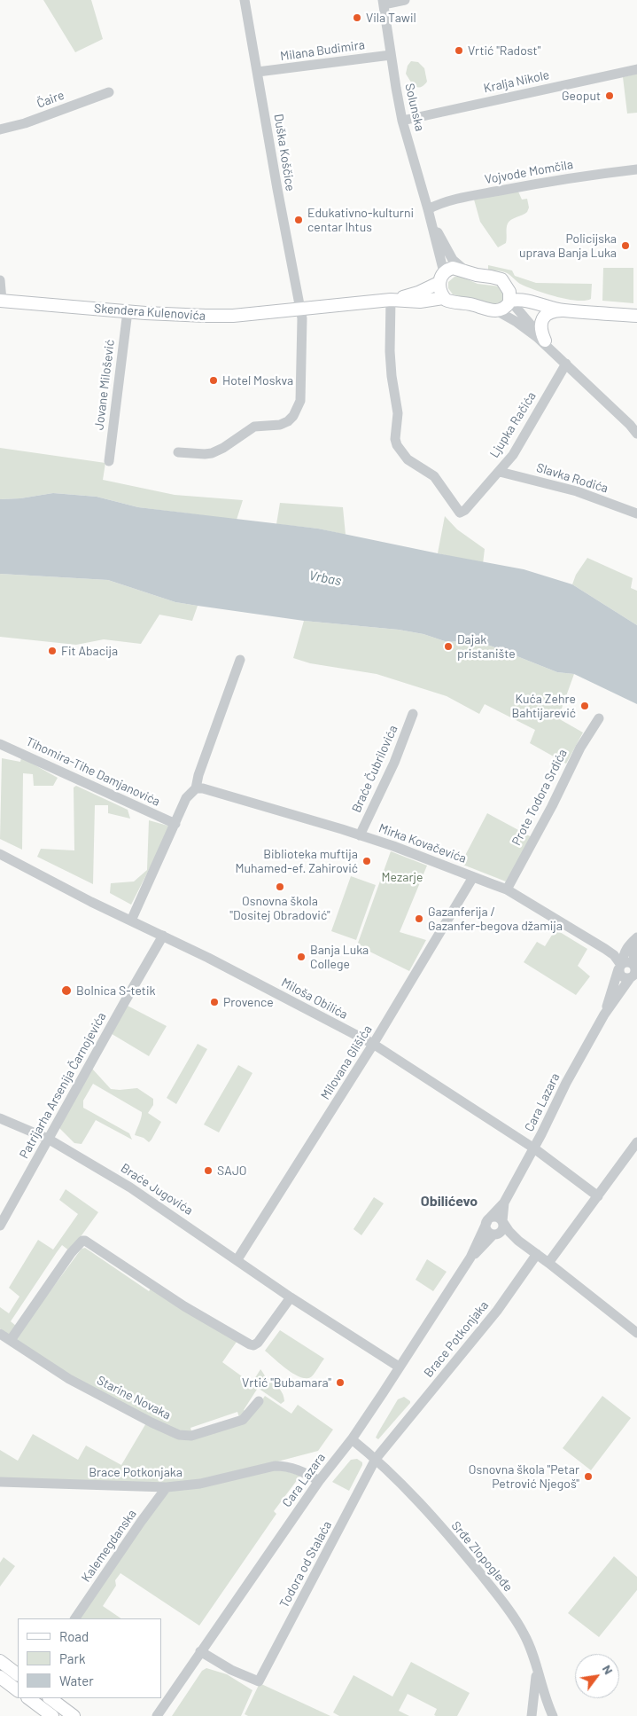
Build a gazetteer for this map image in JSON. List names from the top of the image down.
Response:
{
  "streets": {
    "main road": ["Skendera Kulenovića"],
    "street": [
      "Milana Budimira",
      "Kralja Nikole",
      "Čaire",
      "Solunska",
      "Duška Koščice",
      "Vojvode Momčila",
      "Jovane Milošević",
      "Ljupka Račića",
      "Slavka Rodića",
      "Braće Čubrilovića",
      "Tihomira-Tihe Damjanovića",
      "Prote Todora Srdića",
      "Mirka Kovačevića",
      "Miloša Obilića",
      "Milovana Glišića",
      "Patrijarha Arsenija Čarnojevića",
      "Cara Lazara",
      "Braće Jugovića",
      "Brace Potkonjaka",
      "Starine Novaka",
      "Kalemegdanska",
      "Srđe Zlopogleđe",
      "Todora od Stalaća"
    ]
  },
  "crossings": [
    ["Milana Budimira", "Solunska"],
    ["Milana Budimira", "Duška Koščice"],
    ["Kralja Nikole", "Solunska"],
    ["Solunska", "Vojvode Momčila"],
    ["Solunska", "Skendera Kulenovića"],
    ["Duška Koščice", "Skendera Kulenovića"],
    ["Skendera Kulenovića", "Jovane Milošević"],
    ["Skendera Kulenovića", "Ljupka Račića"],
    ["Ljupka Račića", "Slavka Rodića"],
    ["Braće Čubrilovića", "Mirka Kovačevića"],
    ["Prote Todora Srdića", "Mirka Kovačevića"],
    ["Mirka Kovačevića", "Milovana Glišića"],
    ["Mirka Kovačevića", "Cara Lazara"],
    ["Miloša Obilića", "Milovana Glišića"],
    ["Miloša Obilića", "Patrijarha Arsenija Čarnojevića"],
    ["Miloša Obilića", "Cara Lazara"],
    ["Milovana Glišića", "Braće Jugovića"],
    ["Patrijarha Arsenija Čarnojevića", "Braće Jugovića"],
    ["Cara Lazara", "Braće Jugovića"],
    ["Cara Lazara", "Brace Potkonjaka"],
    ["Cara Lazara", "Srđe Zlopogleđe"],
    ["Cara Lazara", "Todora od Stalaća"],
    ["Brace Potkonjaka", "Kalemegdanska"],
    ["Brace Potkonjaka", "Srđe Zlopogleđe"],
    ["Brace Potkonjaka", "Todora od Stalaća"],
    ["Srđe Zlopogleđe", "Todora od Stalaća"]
  ],
  "districts": ["Obilićevo"],
  "water": ["Vrbas"],
  "parks": ["Mezarje"],
  "places": [
    "Vila Tawil",
    "Vrtić \"Radost\"",
    "Geoput",
    "Edukativno-kulturni centar Ihtus",
    "Policijska uprava Banja Luka",
    "Hotel Moskva",
    "Dajak pristanište",
    "Fit Abacija",
    "Kuća Zehre Bahtijarević",
    "Biblioteka muftija Muhamed-ef. Zahirović",
    "Osnovna škola \"Dositej Obradović\"",
    "Gazanferija / Gazanfer-begova džamija",
    "Banja Luka College",
    "Bolnica S-tetik",
    "Provence",
    "SAJO",
    "Vrtić \"Bubamara\"",
    "Osnovna škola \"Petar Petrović Njegoš\""
  ],
  "legend": ["Road", "Park", "Water"],
  "north": "top right"
}
